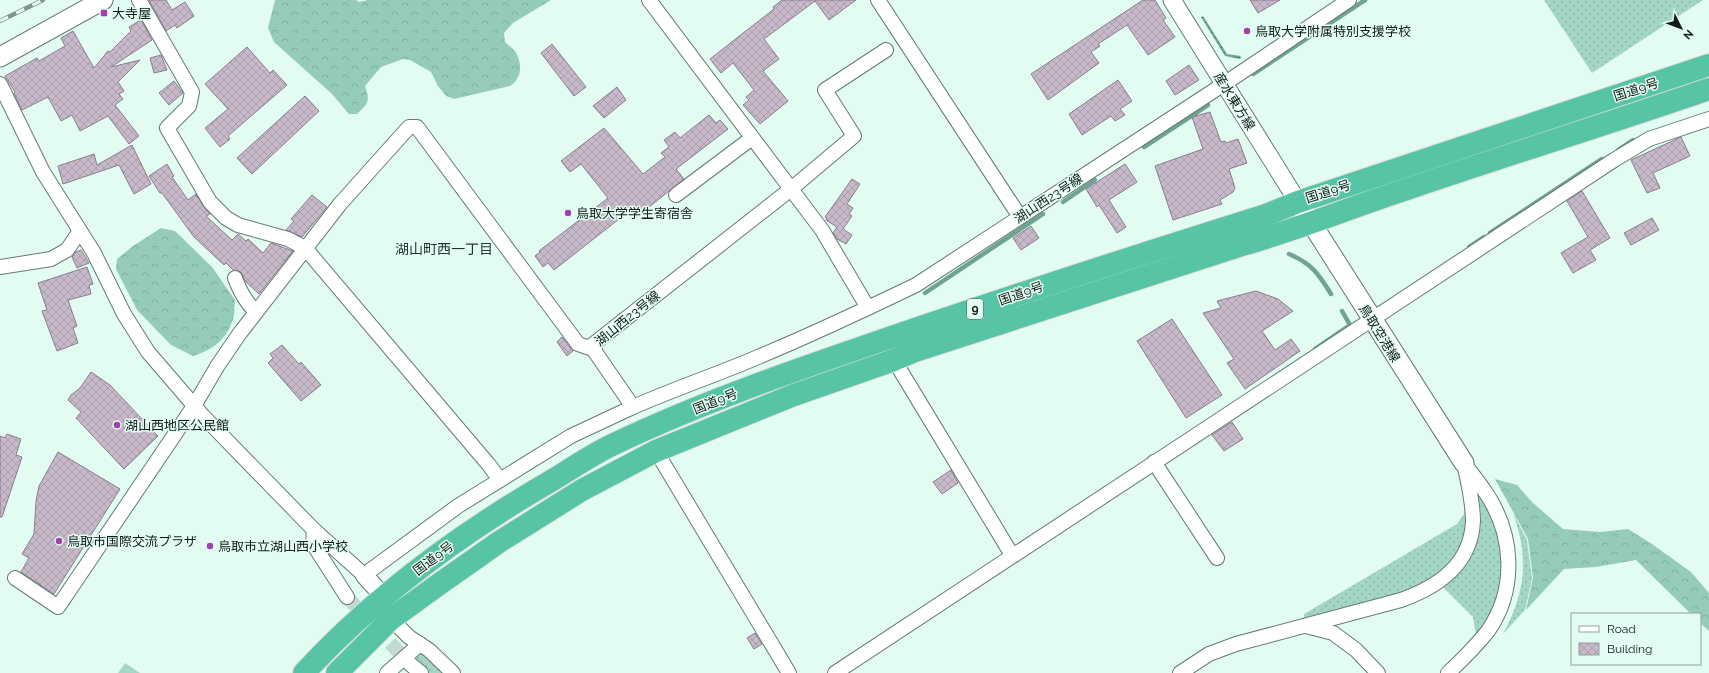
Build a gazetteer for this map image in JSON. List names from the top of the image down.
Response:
{
  "streets": {
    "highway": ["国道9号", "9"],
    "main road": ["鳥取空港線"],
    "street": ["産水東方線", "湖山西23号線"]
  },
  "crossings": [
    ["国道9号", "産水東方線"],
    ["国道9号", "鳥取空港線"],
    ["産水東方線", "湖山西23号線"],
    ["産水東方線", "鳥取空港線"]
  ],
  "districts": ["湖山町西一丁目"],
  "places": {
    "transit": ["大寺屋"],
    "other": [
      "鳥取大学附属特別支援学校",
      "鳥取大学学生寄宿舎",
      "湖山西地区公民館",
      "鳥取市国際交流プラザ",
      "鳥取市立湖山西小学校"
    ]
  },
  "legend": ["Road", "Building"],
  "north": "bottom right"
}
